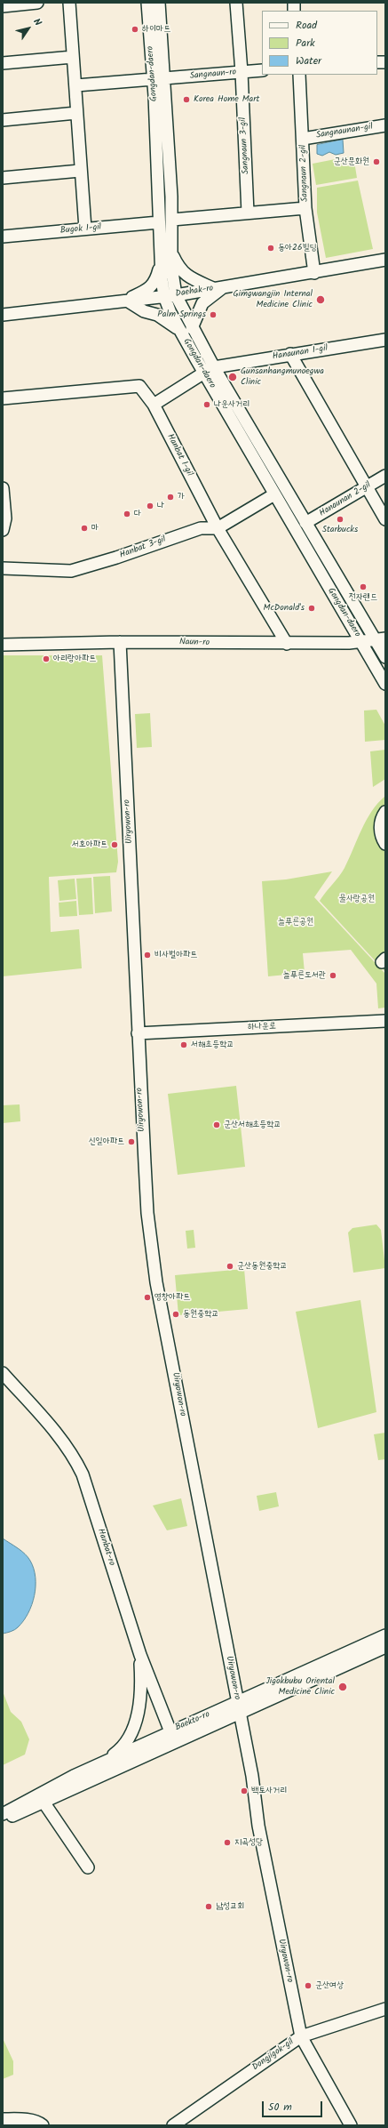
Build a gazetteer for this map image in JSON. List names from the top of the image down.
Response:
{
  "streets": {
    "street": [
      "Gongdan-daero",
      "Sangnaun-ro",
      "Sangnaunan-gil",
      "Sangnaun 3-gil",
      "Sangnaun 2-gil",
      "Bugok 1-gil",
      "Daehak-ro",
      "Hanaunan 1-gil",
      "Hanbat 1-gil",
      "Hanaunan 2-gil",
      "Hanbat 3-gil",
      "Naun-ro",
      "Uiryowon-ro",
      "하나운로",
      "Hanbat-ro",
      "Baekto-ro",
      "Dongjigok-gil"
    ]
  },
  "crossings": [
    ["Gongdan-daero", "Sangnaun-ro"],
    ["Gongdan-daero", "Bugok 1-gil"],
    ["Gongdan-daero", "Daehak-ro"],
    ["Gongdan-daero", "Hanaunan 1-gil"],
    ["Gongdan-daero", "Hanaunan 2-gil"],
    ["Gongdan-daero", "Hanbat 3-gil"],
    ["Gongdan-daero", "Naun-ro"],
    ["Sangnaun-ro", "Sangnaun 3-gil"],
    ["Sangnaunan-gil", "Sangnaun 2-gil"],
    ["Sangnaun 2-gil", "Daehak-ro"],
    ["Hanbat 1-gil", "Hanbat 3-gil"],
    ["Hanbat 1-gil", "Naun-ro"],
    ["Naun-ro", "Uiryowon-ro"],
    ["Uiryowon-ro", "하나운로"],
    ["Uiryowon-ro", "Baekto-ro"],
    ["Uiryowon-ro", "Dongjigok-gil"],
    ["Hanbat-ro", "Baekto-ro"]
  ],
  "parks": ["물사랑공원", "늘푸른공원"],
  "places": [
    "하이마트",
    "Korea Home Mart",
    "군산문화원",
    "동아26빌딩",
    "Gimgwangjin Internal Medicine Clinic",
    "Palm Springs",
    "Gunsanhangmunoegwa Clinic",
    "나운사거리",
    "가",
    "나",
    "다",
    "Starbucks",
    "마",
    "전자랜드",
    "McDonald's",
    "아리랑아파트",
    "서호아파트",
    "비사벌아파트",
    "늘푸른도서관",
    "서해초등학교",
    "군산서해초등학교",
    "신일아파트",
    "군산동원중학교",
    "영창아파트",
    "동원중학교",
    "Jigokbubu Oriental Medicine Clinic",
    "백토사거리",
    "지곡성당",
    "남성교회",
    "군산여상"
  ],
  "legend": ["Road", "Park", "Water"],
  "scale_bar": "50 m",
  "north": "top right"
}
